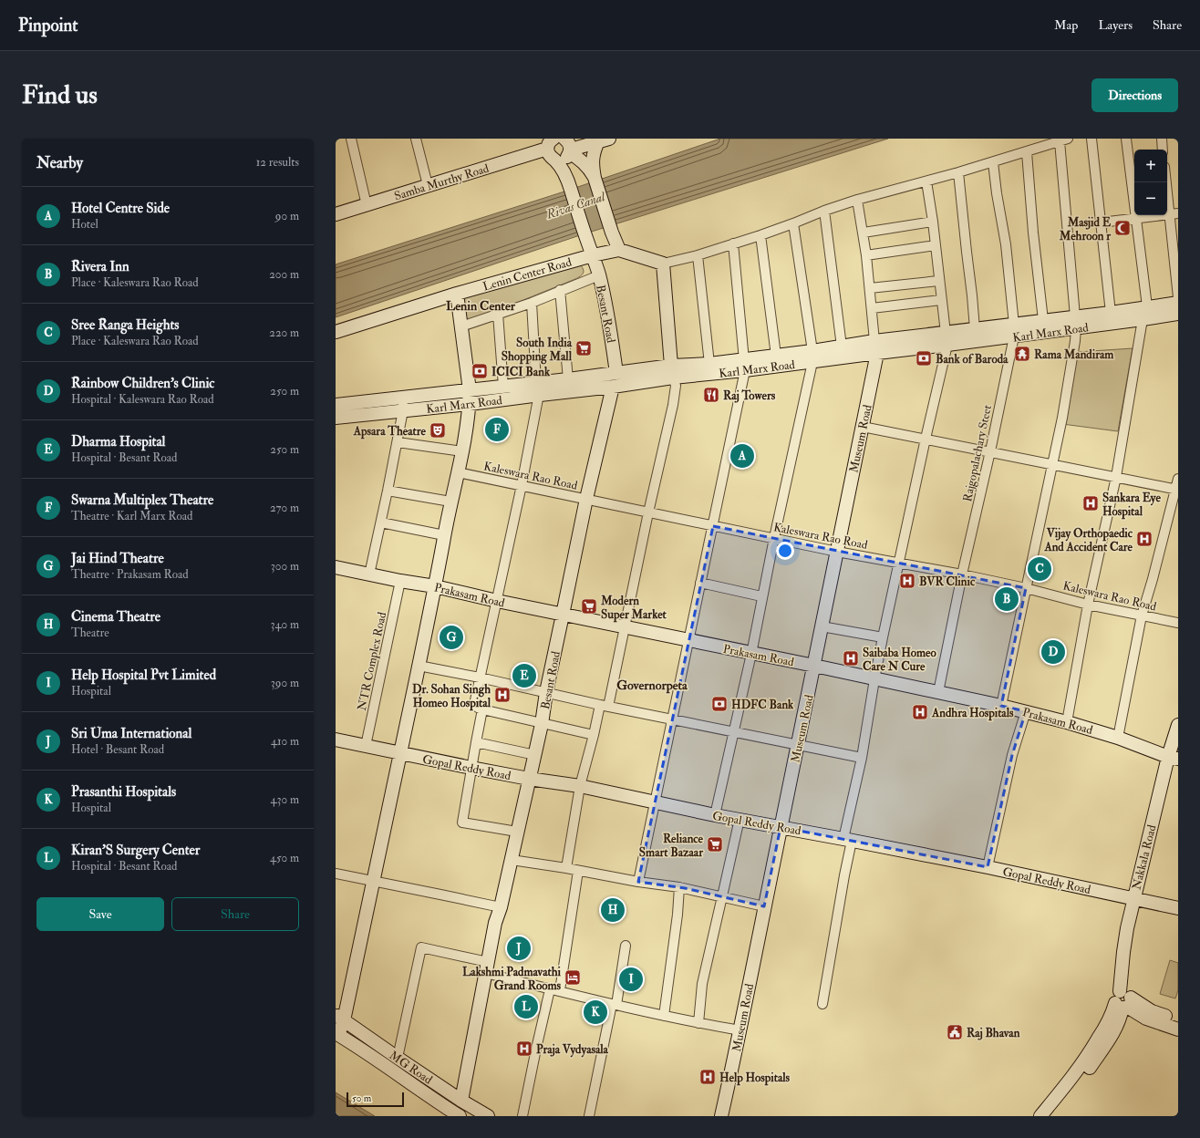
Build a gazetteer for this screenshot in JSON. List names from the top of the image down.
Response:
{
  "streets": {
    "street": [
      "Samba Murthy Road",
      "Lenin Center Road",
      "Besant Road",
      "Karl Marx Road",
      "Museum Road",
      "Rajgopalachary Steet",
      "Kaleswara Rao Road",
      "Prakasam Road",
      "NTR Complex Road",
      "Gopal Reddy Road",
      "Nakkala Road",
      "MG Road"
    ]
  },
  "crossings": [
    ["Samba Murthy Road", "Besant Road"],
    ["Lenin Center Road", "Besant Road"],
    ["Besant Road", "Karl Marx Road"],
    ["Besant Road", "Kaleswara Rao Road"],
    ["Besant Road", "Prakasam Road"],
    ["Besant Road", "Gopal Reddy Road"],
    ["Besant Road", "MG Road"],
    ["Karl Marx Road", "Museum Road"],
    ["Karl Marx Road", "Rajgopalachary Steet"],
    ["Museum Road", "Kaleswara Rao Road"],
    ["Museum Road", "Prakasam Road"],
    ["Museum Road", "Gopal Reddy Road"],
    ["Rajgopalachary Steet", "Kaleswara Rao Road"],
    ["Rajgopalachary Steet", "Prakasam Road"],
    ["Prakasam Road", "NTR Complex Road"],
    ["Prakasam Road", "Nakkala Road"],
    ["NTR Complex Road", "Gopal Reddy Road"],
    ["Gopal Reddy Road", "Nakkala Road"]
  ],
  "districts": ["Lenin Center", "Governorpeta"],
  "water": ["Rivas Canal"],
  "places": {
    "mosque": ["Masjid E Mehroon r"],
    "supermarket": ["South India Shopping Mall", "Modern Super Market", "Reliance Smart Bazaar"],
    "temple": ["Rama Mandiram"],
    "bank": ["Bank of Baroda", "ICICI Bank", "HDFC Bank"],
    "restaurant": ["Raj Towers"],
    "theatre": ["Apsara Theatre"],
    "hospital": [
      "Sankara Eye Hospital",
      "Vijay Orthopaedic And Accident Care",
      "BVR Clinic",
      "Saibaba Homeo Care N Cure",
      "Dr. Sohan Singh Homeo Hospital",
      "Andhra Hospitals",
      "Praja Vydyasala",
      "Help Hospitals"
    ],
    "hotel": ["Lakshmi Padmavathi Grand Rooms"],
    "public building": ["Raj Bhavan"]
  },
  "scale_bar": "50 m",
  "page": {
    "header": "Pinpoint",
    "nav": ["Map", "Layers", "Share"],
    "buttons": [
      "Directions",
      ["Save", "Share"]
    ],
    "title": "Find us",
    "heading": ["Nearby", "12 results"],
    "map_buttons": ["+", "−"],
    "list": [
      {
        "mark": "A",
        "name": "Hotel Centre Side",
        "note": "Hotel",
        "value": "90 m"
      },
      {
        "mark": "B",
        "name": "Rivera Inn",
        "note": "Place · Kaleswara Rao Road",
        "value": "200 m"
      },
      {
        "mark": "C",
        "name": "Sree Ranga Heights",
        "note": "Place · Kaleswara Rao Road",
        "value": "220 m"
      },
      {
        "mark": "D",
        "name": "Rainbow Children's Clinic",
        "note": "Hospital · Kaleswara Rao Road",
        "value": "250 m"
      },
      {
        "mark": "E",
        "name": "Dharma Hospital",
        "note": "Hospital · Besant Road",
        "value": "250 m"
      },
      {
        "mark": "F",
        "name": "Swarna Multiplex Theatre",
        "note": "Theatre · Karl Marx Road",
        "value": "270 m"
      },
      {
        "mark": "G",
        "name": "Jai Hind Theatre",
        "note": "Theatre · Prakasam Road",
        "value": "300 m"
      },
      {
        "mark": "H",
        "name": "Cinema Theatre",
        "note": "Theatre",
        "value": "340 m"
      },
      {
        "mark": "I",
        "name": "Help Hospital Pvt Limited",
        "note": "Hospital",
        "value": "390 m"
      },
      {
        "mark": "J",
        "name": "Sri Uma International",
        "note": "Hotel · Besant Road",
        "value": "410 m"
      },
      {
        "mark": "K",
        "name": "Prasanthi Hospitals",
        "note": "Hospital",
        "value": "430 m"
      },
      {
        "mark": "L",
        "name": "Kiran'S Surgery Center",
        "note": "Hospital · Besant Road",
        "value": "450 m"
      }
    ],
    "pins": [
      "F",
      "A",
      "C",
      "B",
      "G",
      "D",
      "E",
      "H",
      "J",
      "I",
      "L",
      "K"
    ],
    "scale": "50 m"
  }
}
